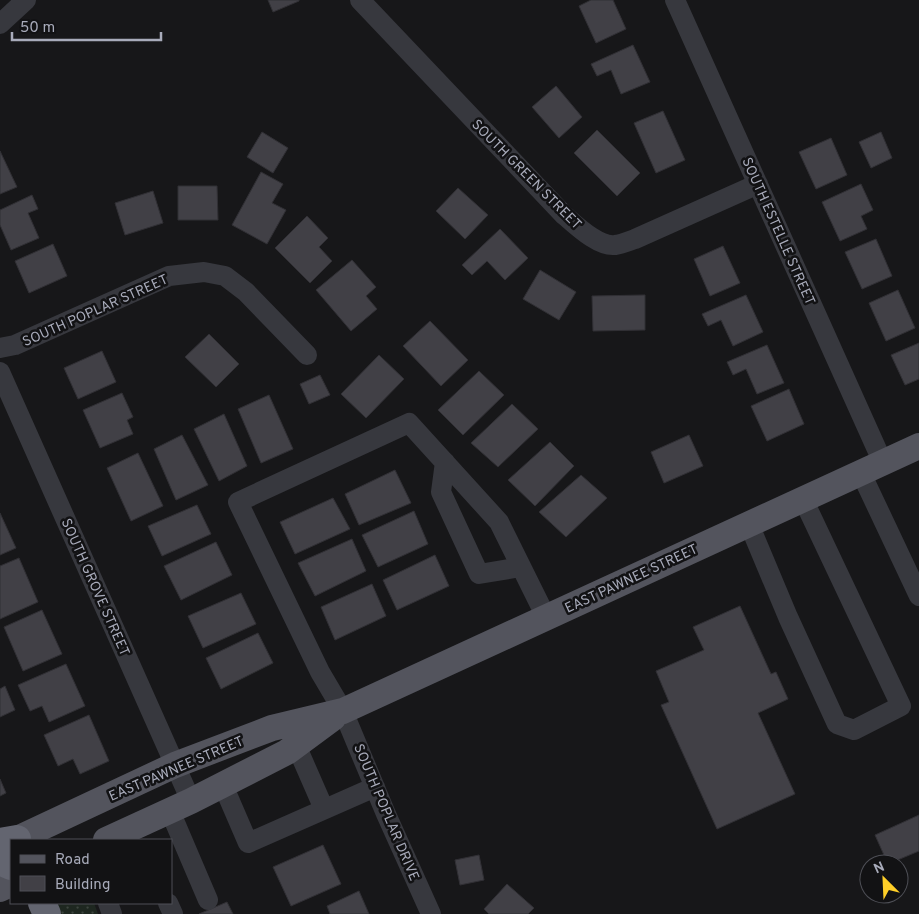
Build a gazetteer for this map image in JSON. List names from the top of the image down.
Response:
{
  "streets": {
    "main road": ["EAST PAWNEE STREET"],
    "street": [
      "SOUTH GREEN STREET",
      "SOUTH ESTELLE STREET",
      "SOUTH POPLAR STREET",
      "SOUTH GROVE STREET",
      "SOUTH POPLAR DRIVE"
    ]
  },
  "crossings": [
    ["SOUTH GREEN STREET", "SOUTH ESTELLE STREET"],
    ["SOUTH ESTELLE STREET", "EAST PAWNEE STREET"],
    ["EAST PAWNEE STREET", "SOUTH GROVE STREET"],
    ["EAST PAWNEE STREET", "SOUTH POPLAR DRIVE"]
  ],
  "legend": ["Road", "Building"],
  "scale_bar": "50 m",
  "north": "top left"
}
